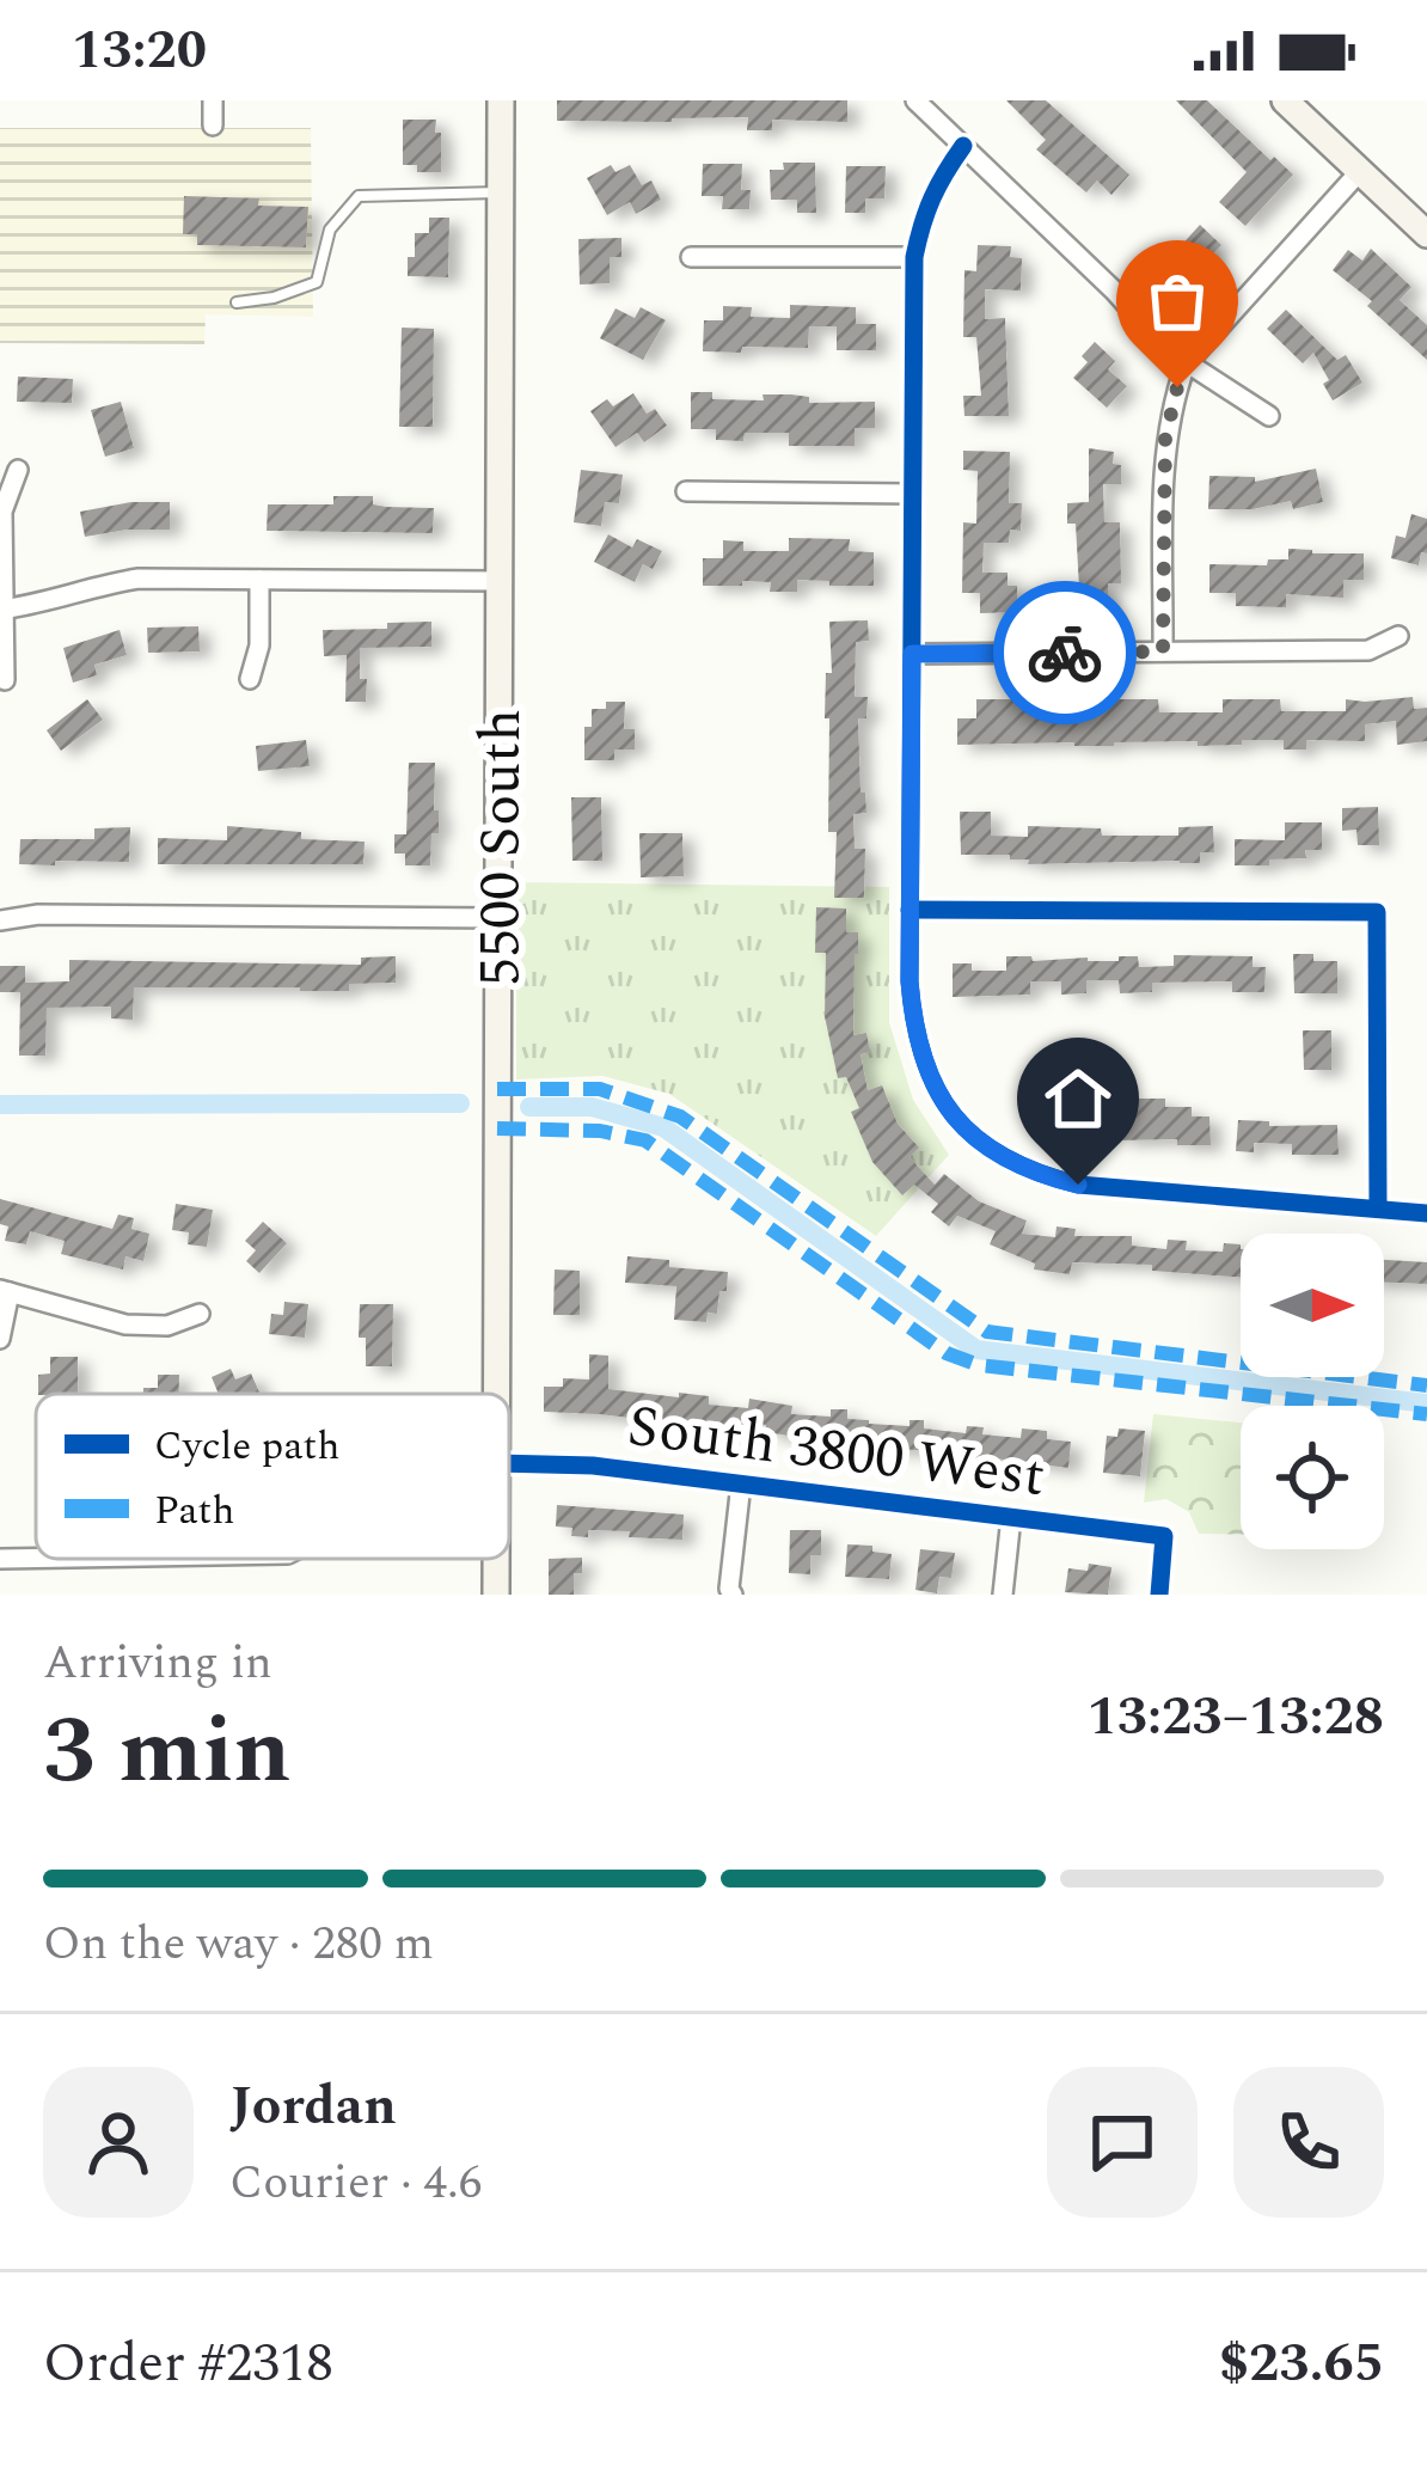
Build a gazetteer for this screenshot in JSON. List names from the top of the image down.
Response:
{
  "streets": {
    "main road": ["5500 South"],
    "street": ["South 3800 West"]
  },
  "legend": ["Cycle path", "Path"],
  "north": "right",
  "page": {
    "status": "13:20",
    "heading": ["3 min", "Arriving in", "13:23–13:28"],
    "panel": [
      "Jordan",
      "Courier · 4.6",
      "Order #2318",
      "$23.65"
    ],
    "bar": "On the way · 280 m"
  }
}
